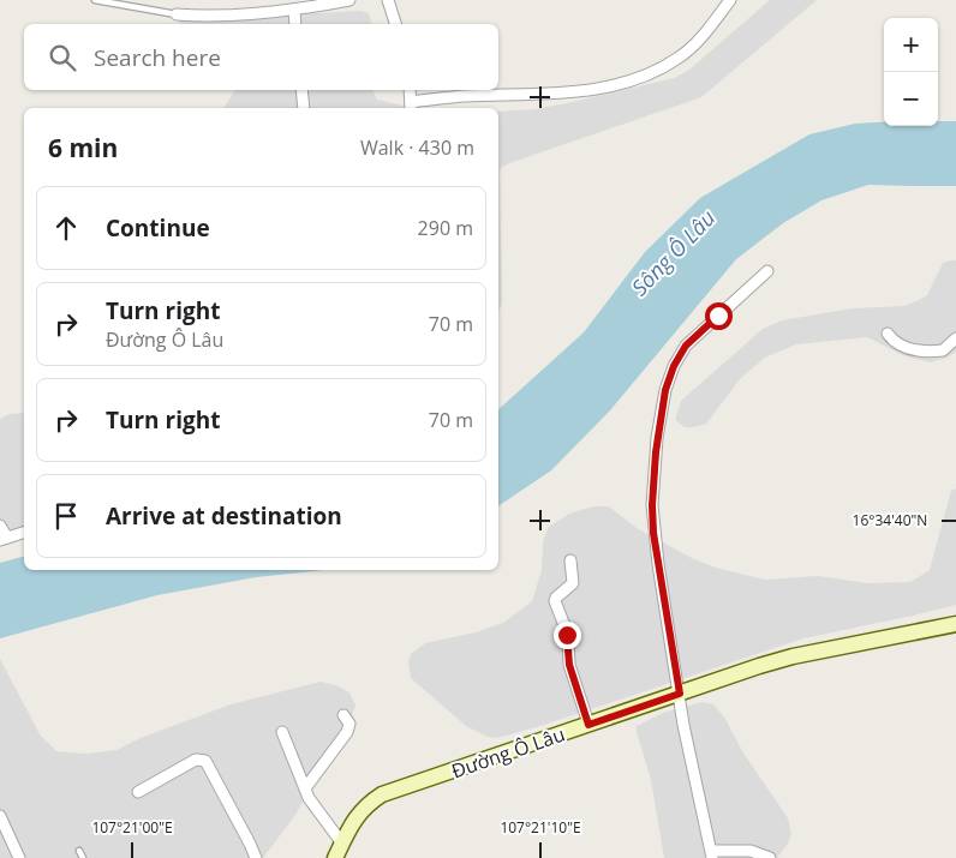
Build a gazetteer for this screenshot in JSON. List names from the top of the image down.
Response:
{
  "streets": {
    "main road": ["Đường Ô Lâu"]
  },
  "water": ["Sông Ô Lâu"],
  "page": {
    "map_buttons": ["+", "−"],
    "search": "Search here",
    "heading": ["6 min", "Walk · 430 m"],
    "list": [
      ["Continue", "290 m"],
      ["Turn right", "Đường Ô Lâu", "70 m"],
      ["Turn right", "70 m"],
      "Arrive at destination"
    ]
  },
  "coordinates": ["16°34'40\"N", "107°21'00\"E", "107°21'10\"E"]
}
